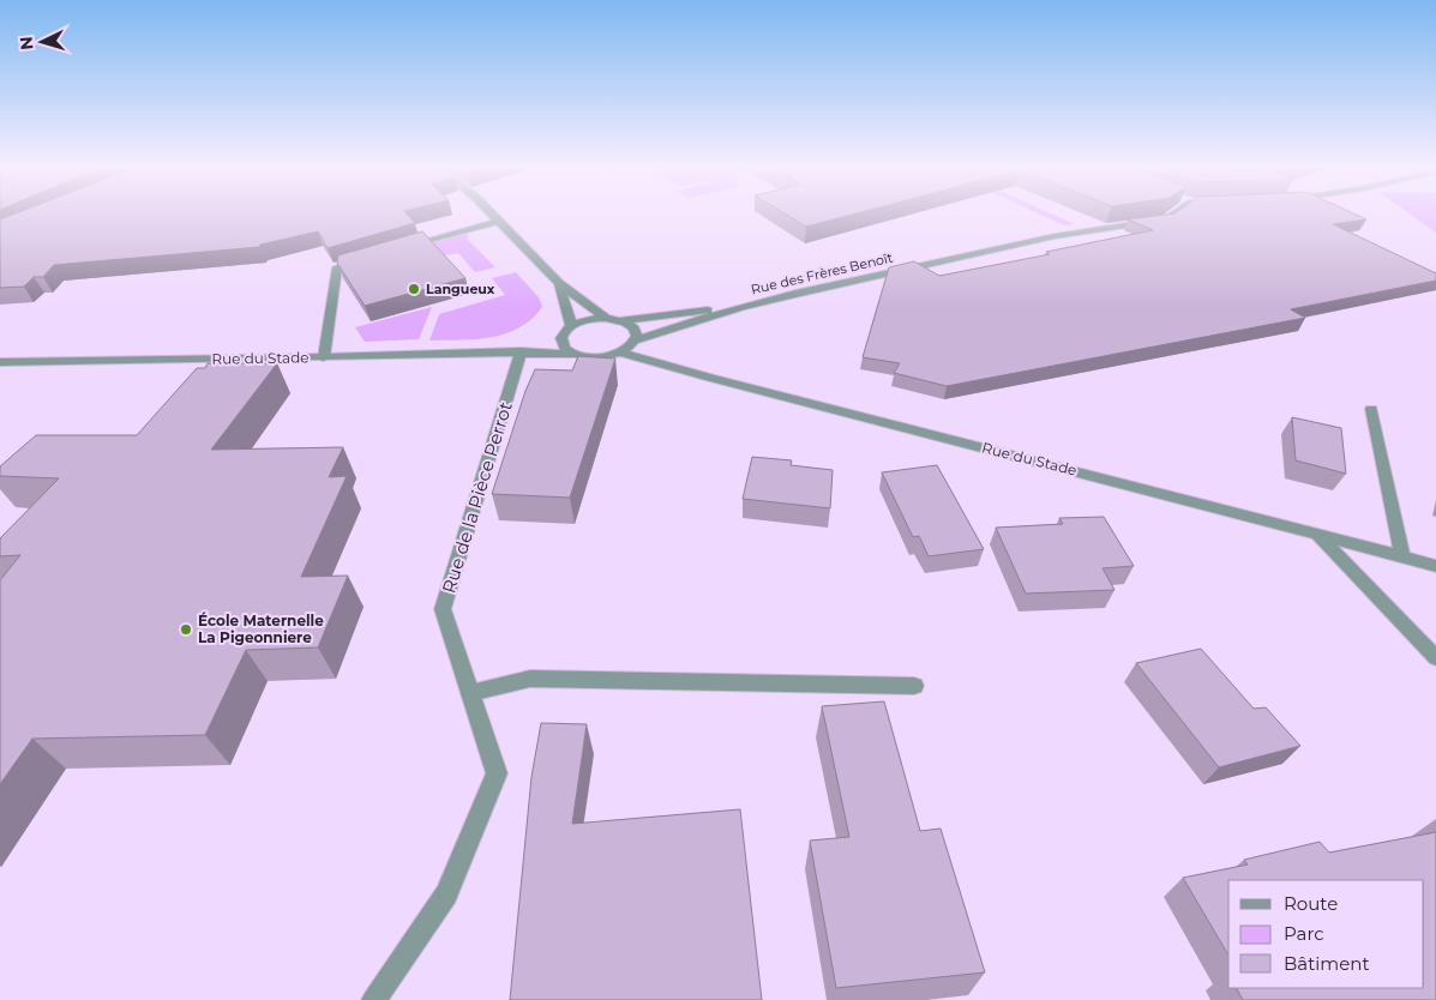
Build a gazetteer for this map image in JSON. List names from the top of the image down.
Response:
{
  "streets": {
    "street": ["Rue des Frères Benoît", "Rue du Stade", "Rue de la Pièce Perrot"]
  },
  "crossings": [
    ["Rue du Stade", "Rue de la Pièce Perrot"]
  ],
  "places": ["Langueux", "École Maternelle La Pigeonniere"],
  "legend": ["Route", "Parc", "Bâtiment"],
  "north": "left"
}
